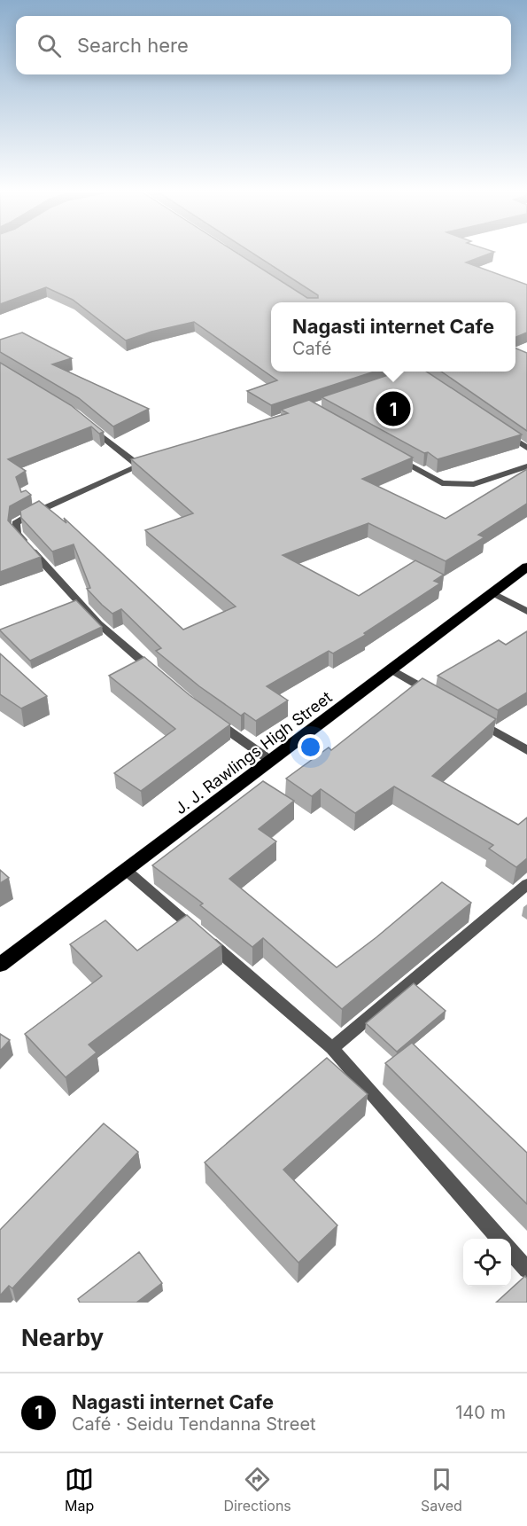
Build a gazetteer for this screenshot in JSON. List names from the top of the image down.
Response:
{
  "streets": {
    "main road": ["J. J. Rawlings High Street"]
  },
  "page": {
    "search": "Search here",
    "popup": ["Nagasti internet Cafe", "Café"],
    "pins": "1",
    "heading": "Nearby",
    "list": [
      {
        "mark": "1",
        "name": "Nagasti internet Cafe",
        "note": "Café · Seidu Tendanna Street",
        "value": "140 m"
      }
    ],
    "nav": ["Map", "Directions", "Saved"]
  }
}
